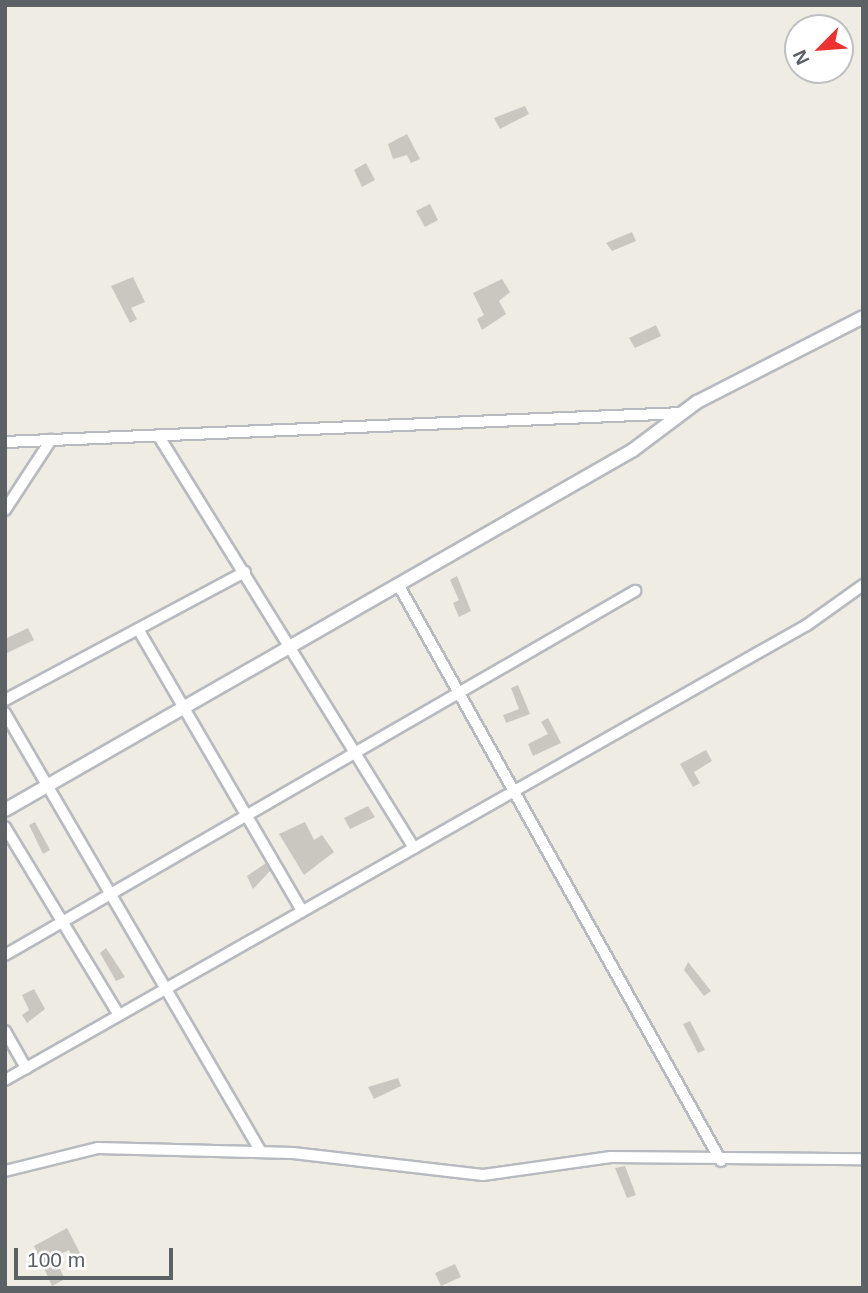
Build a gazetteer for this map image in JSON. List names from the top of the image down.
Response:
{
  "scale_bar": "100 m",
  "north": "bottom left"
}
